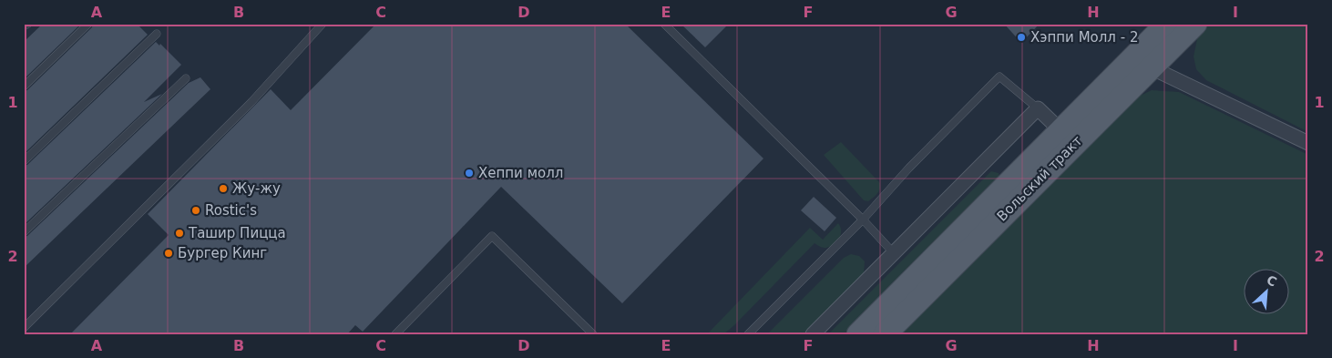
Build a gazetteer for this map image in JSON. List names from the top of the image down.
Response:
{
  "streets": {
    "main road": ["Вольский тракт"]
  },
  "places": [
    "Хэппи Молл - 2",
    "Хеппи молл",
    "Жу-жу",
    "Rostic's",
    "Ташир Пицца",
    "Бургер Кинг"
  ],
  "north": "top right",
  "grid": {
    "columns": [
      "A",
      "B",
      "C",
      "D",
      "E",
      "F",
      "G",
      "H",
      "I"
    ],
    "rows": ["1", "2"]
  }
}
